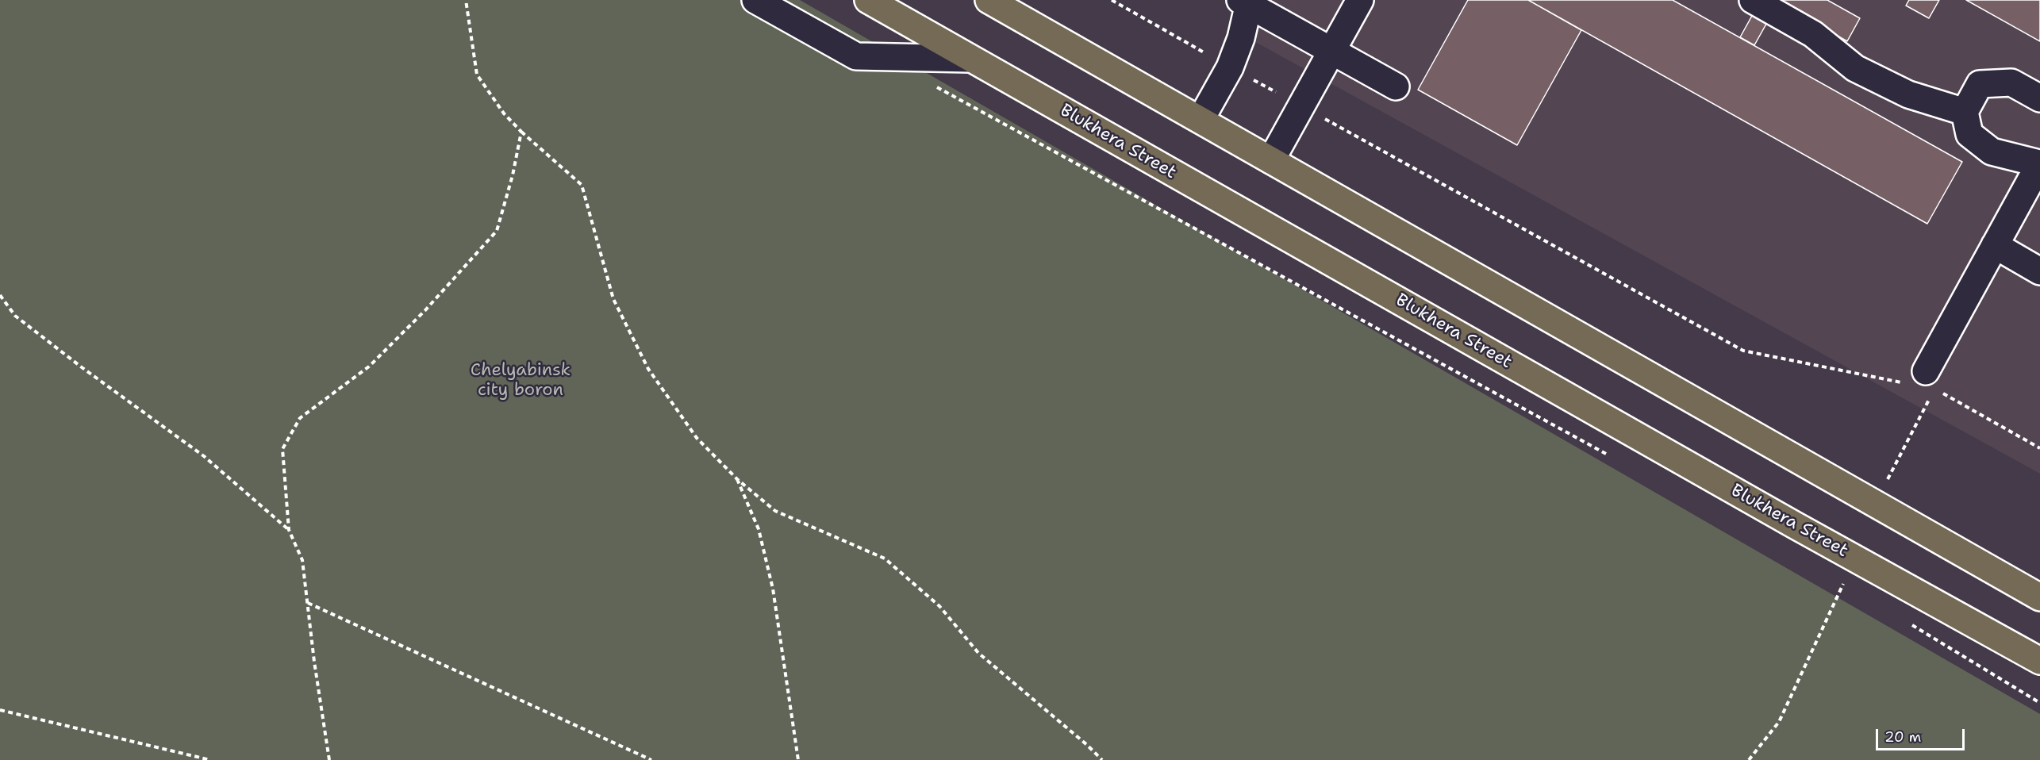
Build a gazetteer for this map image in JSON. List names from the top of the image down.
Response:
{
  "streets": {
    "main road": ["Blukhera Street"]
  },
  "parks": ["Chelyabinsk city boron"],
  "scale_bar": "20 m"
}
